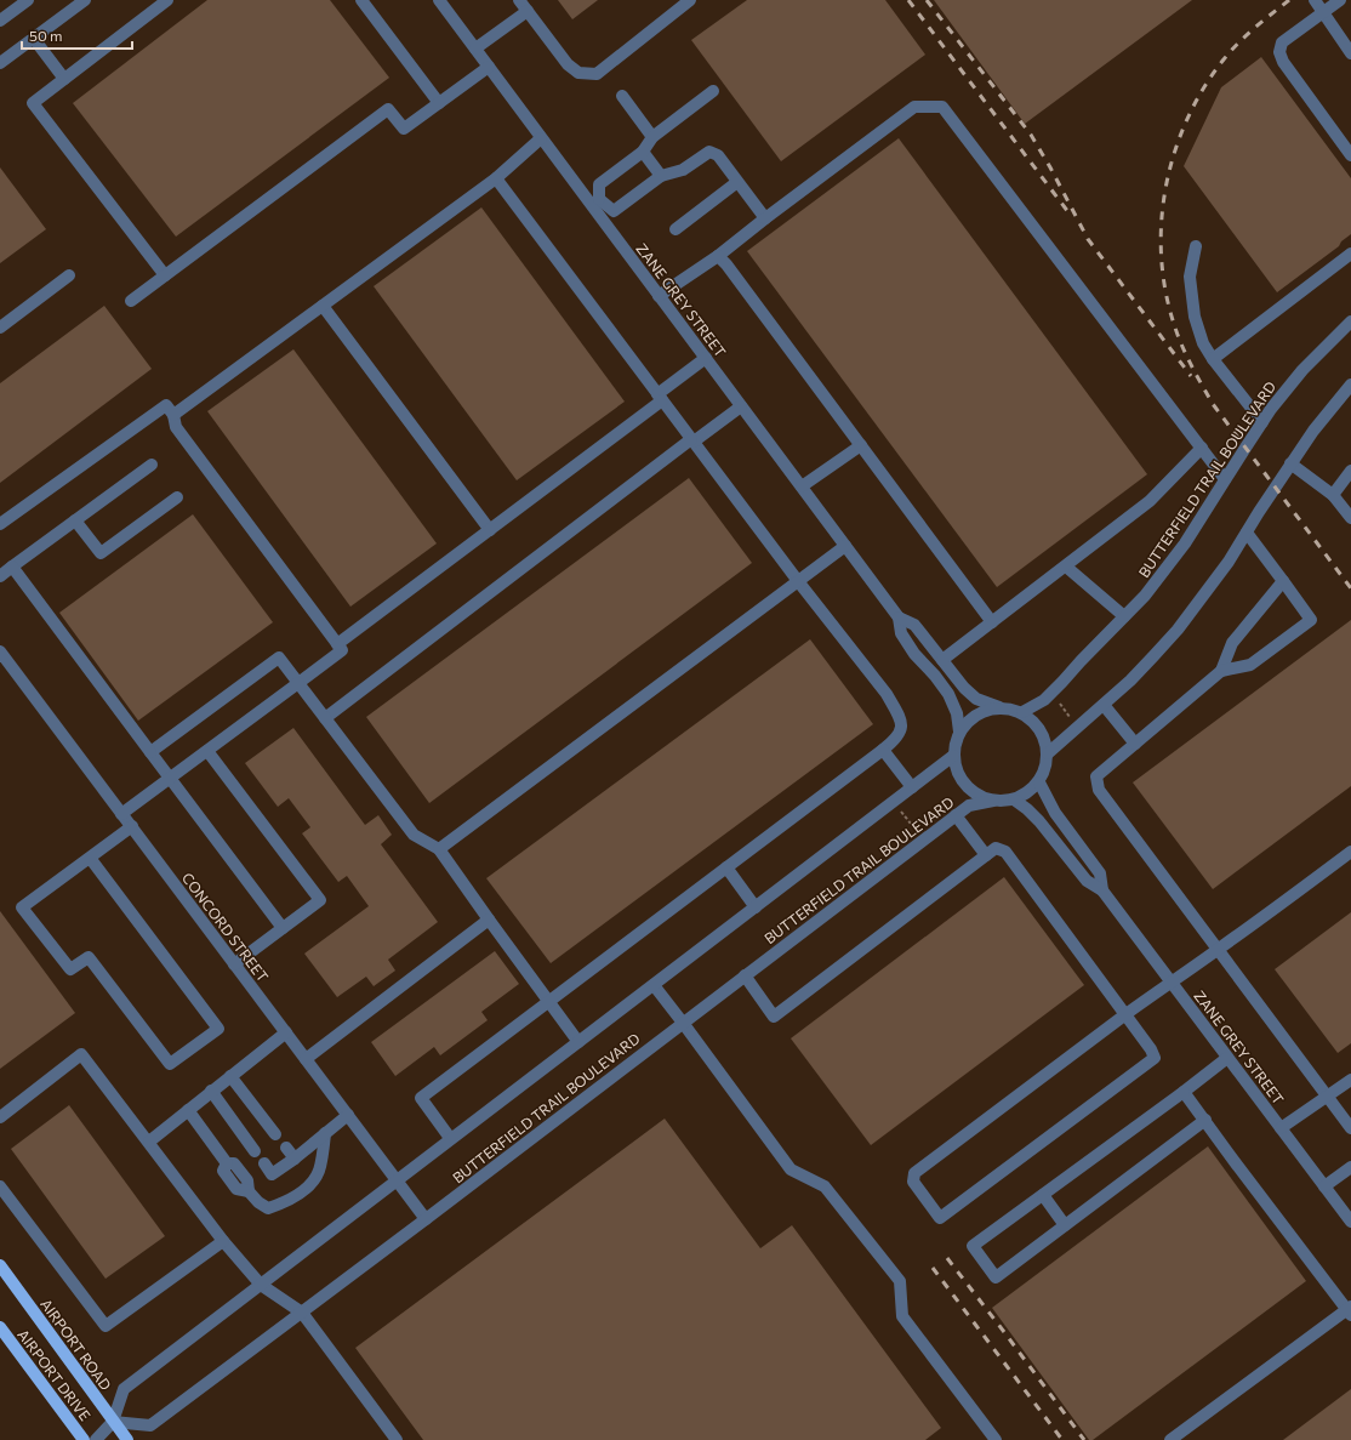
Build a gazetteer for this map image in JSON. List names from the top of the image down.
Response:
{
  "streets": {
    "main road": ["AIRPORT ROAD", "AIRPORT DRIVE"],
    "street": ["ZANE GREY STREET", "BUTTERFIELD TRAIL BOULEVARD", "CONCORD STREET"]
  },
  "crossings": [
    ["ZANE GREY STREET", "BUTTERFIELD TRAIL BOULEVARD"],
    ["BUTTERFIELD TRAIL BOULEVARD", "CONCORD STREET"],
    ["BUTTERFIELD TRAIL BOULEVARD", "AIRPORT ROAD"]
  ],
  "scale_bar": "50 m"
}
